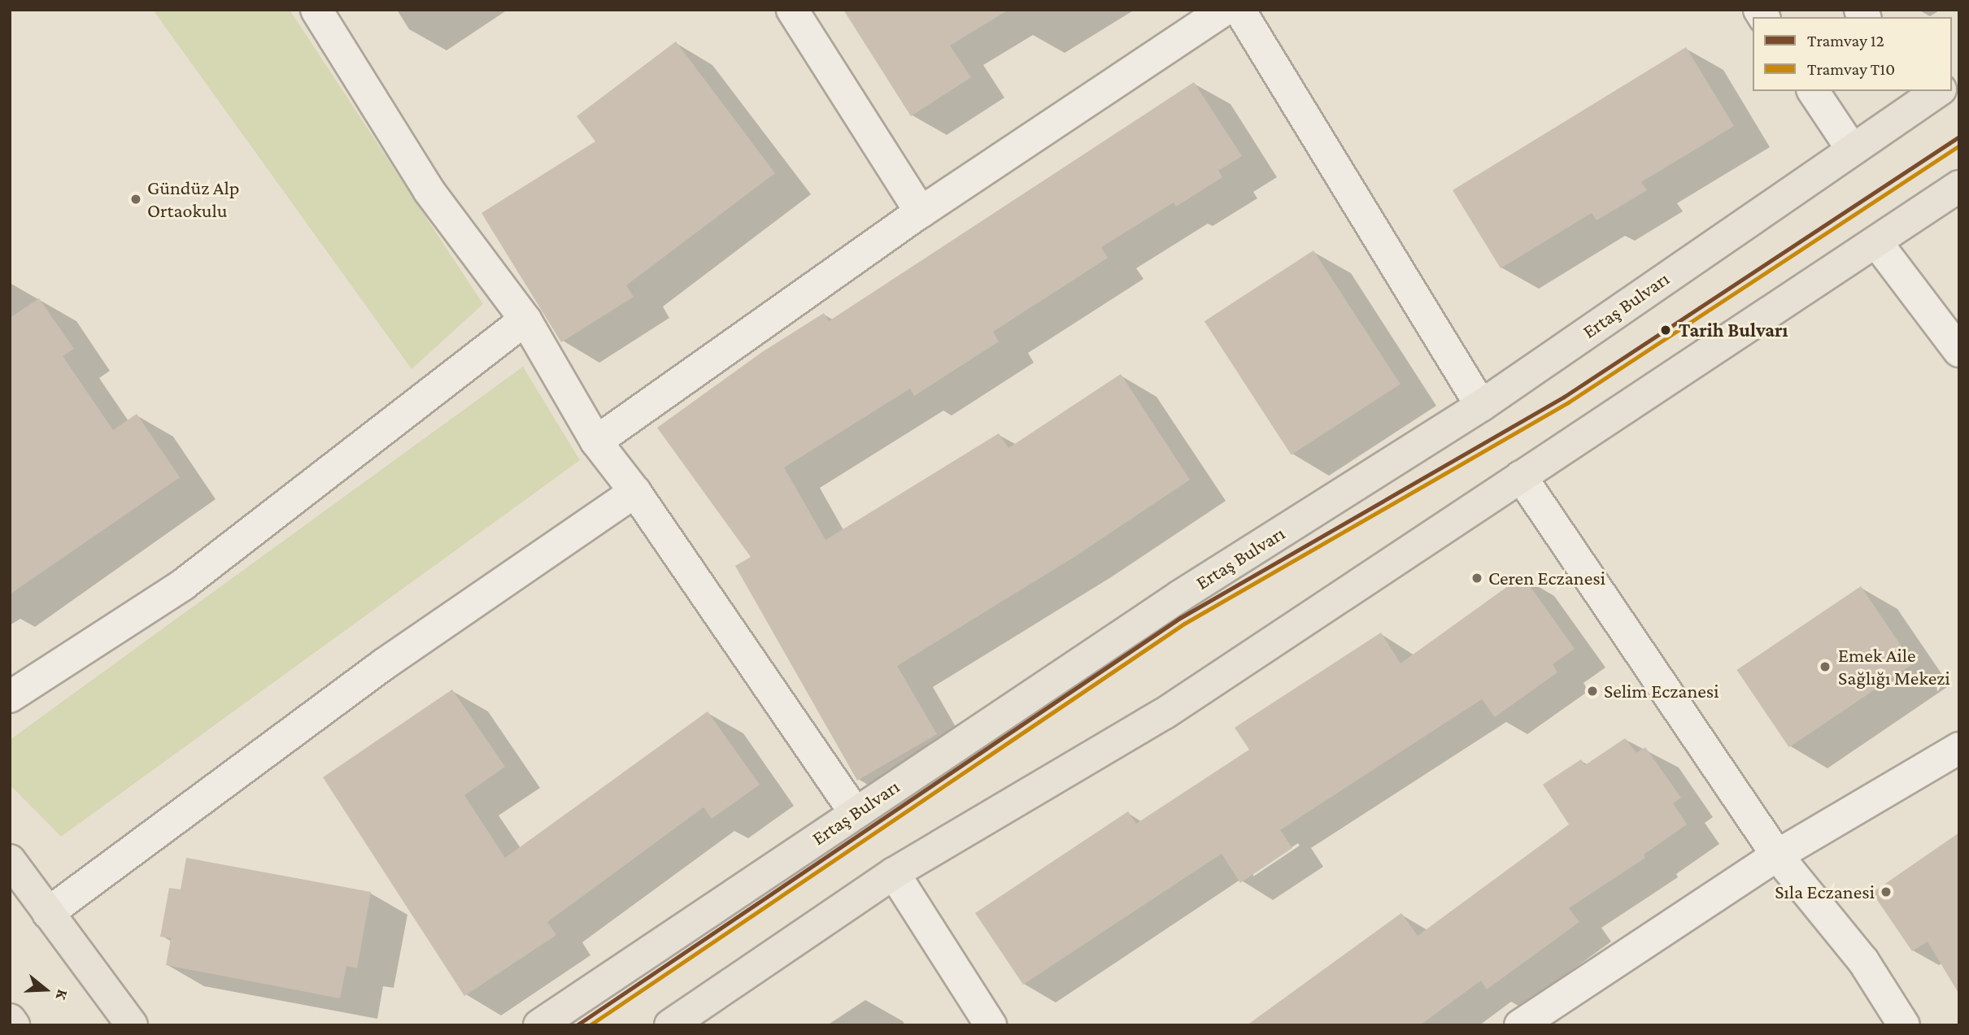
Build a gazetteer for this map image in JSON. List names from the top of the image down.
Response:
{
  "streets": {
    "main road": ["Ertaş Bulvarı"]
  },
  "places": [
    "Gündüz Alp Ortaokulu",
    "Tarih Bulvarı",
    "Ceren Eczanesi",
    "Emek Aile Sağlığı Mekezi",
    "Selim Eczanesi",
    "Sıla Eczanesi"
  ],
  "lines": ["tram line 12", "tram line T10"],
  "legend": ["Tramvay 12", "Tramvay T10"],
  "north": "right"
}
